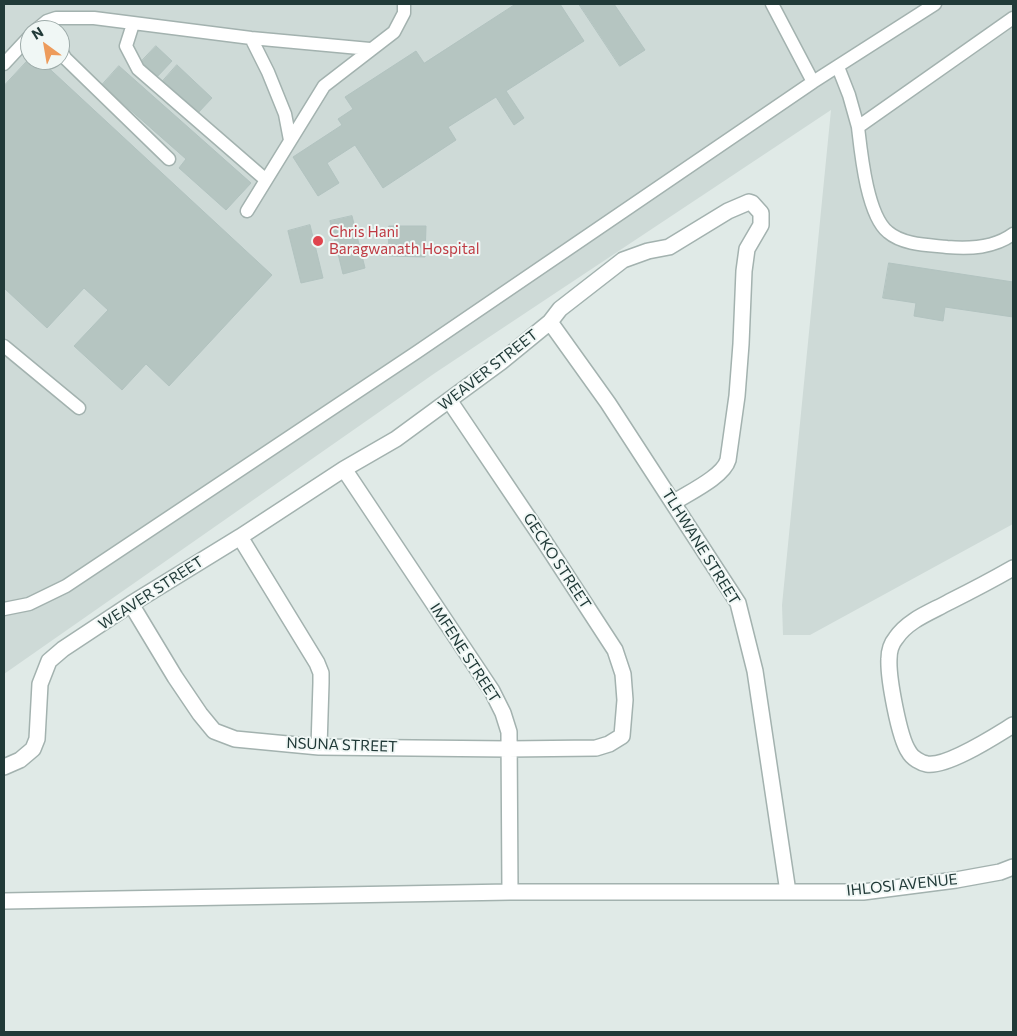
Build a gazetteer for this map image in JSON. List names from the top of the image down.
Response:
{
  "streets": {
    "street": [
      "WEAVER STREET",
      "TLHWANE STREET",
      "GECKO STREET",
      "IMFENE STREET",
      "NSUNA STREET",
      "IHLOSI AVENUE"
    ]
  },
  "crossings": [
    ["WEAVER STREET", "TLHWANE STREET"],
    ["WEAVER STREET", "GECKO STREET"],
    ["WEAVER STREET", "IMFENE STREET"],
    ["WEAVER STREET", "NSUNA STREET"],
    ["TLHWANE STREET", "IHLOSI AVENUE"],
    ["GECKO STREET", "NSUNA STREET"],
    ["IMFENE STREET", "NSUNA STREET"],
    ["IMFENE STREET", "IHLOSI AVENUE"]
  ],
  "places": ["Chris Hani Baragwanath Hospital"],
  "north": "top left"
}
